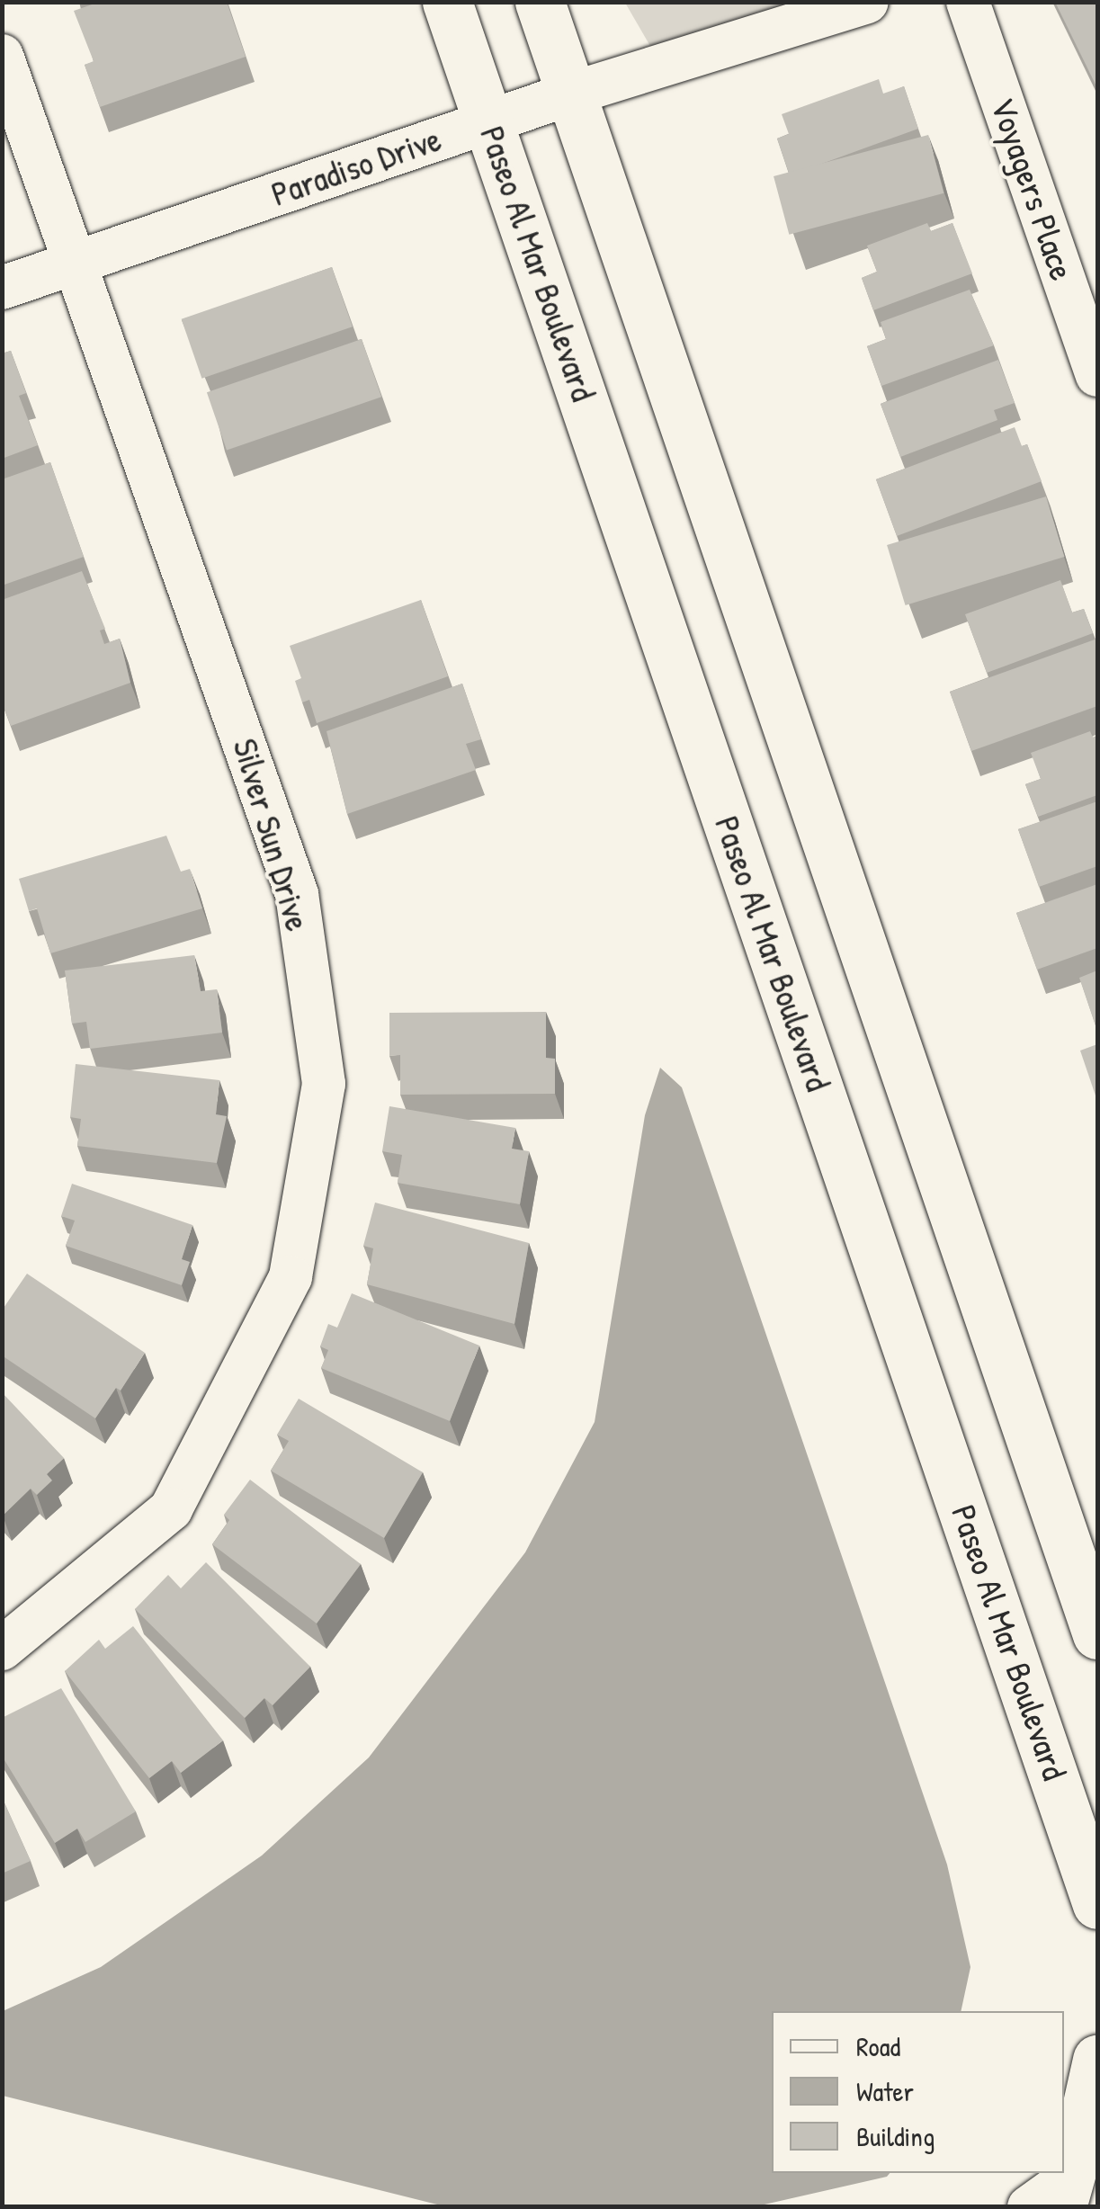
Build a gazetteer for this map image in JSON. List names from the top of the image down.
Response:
{
  "streets": {
    "main road": ["Paseo Al Mar Boulevard"],
    "street": ["Paradiso Drive", "Voyagers Place", "Silver Sun Drive"]
  },
  "crossings": [
    ["Paradiso Drive", "Paseo Al Mar Boulevard"],
    ["Paradiso Drive", "Silver Sun Drive"]
  ],
  "legend": ["Road", "Water", "Building"]
}
